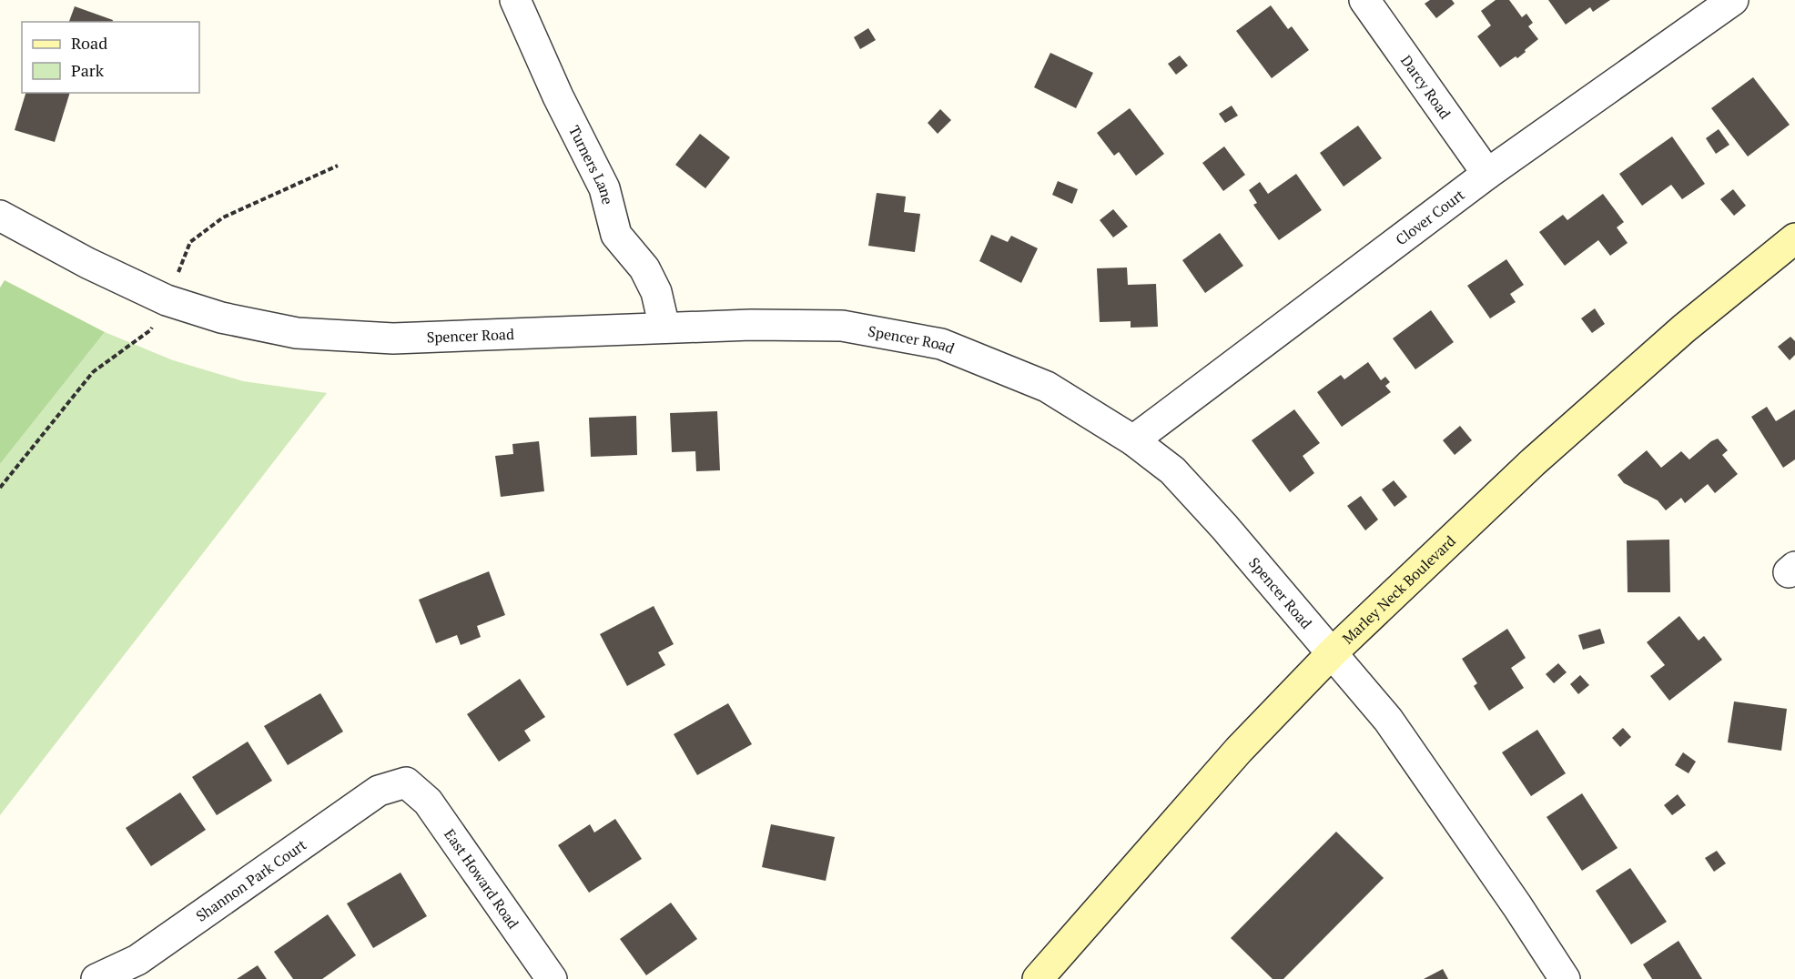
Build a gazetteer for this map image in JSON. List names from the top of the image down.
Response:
{
  "streets": {
    "main road": ["Marley Neck Boulevard"],
    "street": [
      "Darcy Road",
      "Turners Lane",
      "Clover Court",
      "Spencer Road",
      "East Howard Road",
      "Shannon Park Court"
    ]
  },
  "crossings": [
    ["Darcy Road", "Clover Court"],
    ["Turners Lane", "Spencer Road"],
    ["Clover Court", "Spencer Road"],
    ["Spencer Road", "Marley Neck Boulevard"],
    ["East Howard Road", "Shannon Park Court"]
  ],
  "legend": ["Road", "Park"]
}
